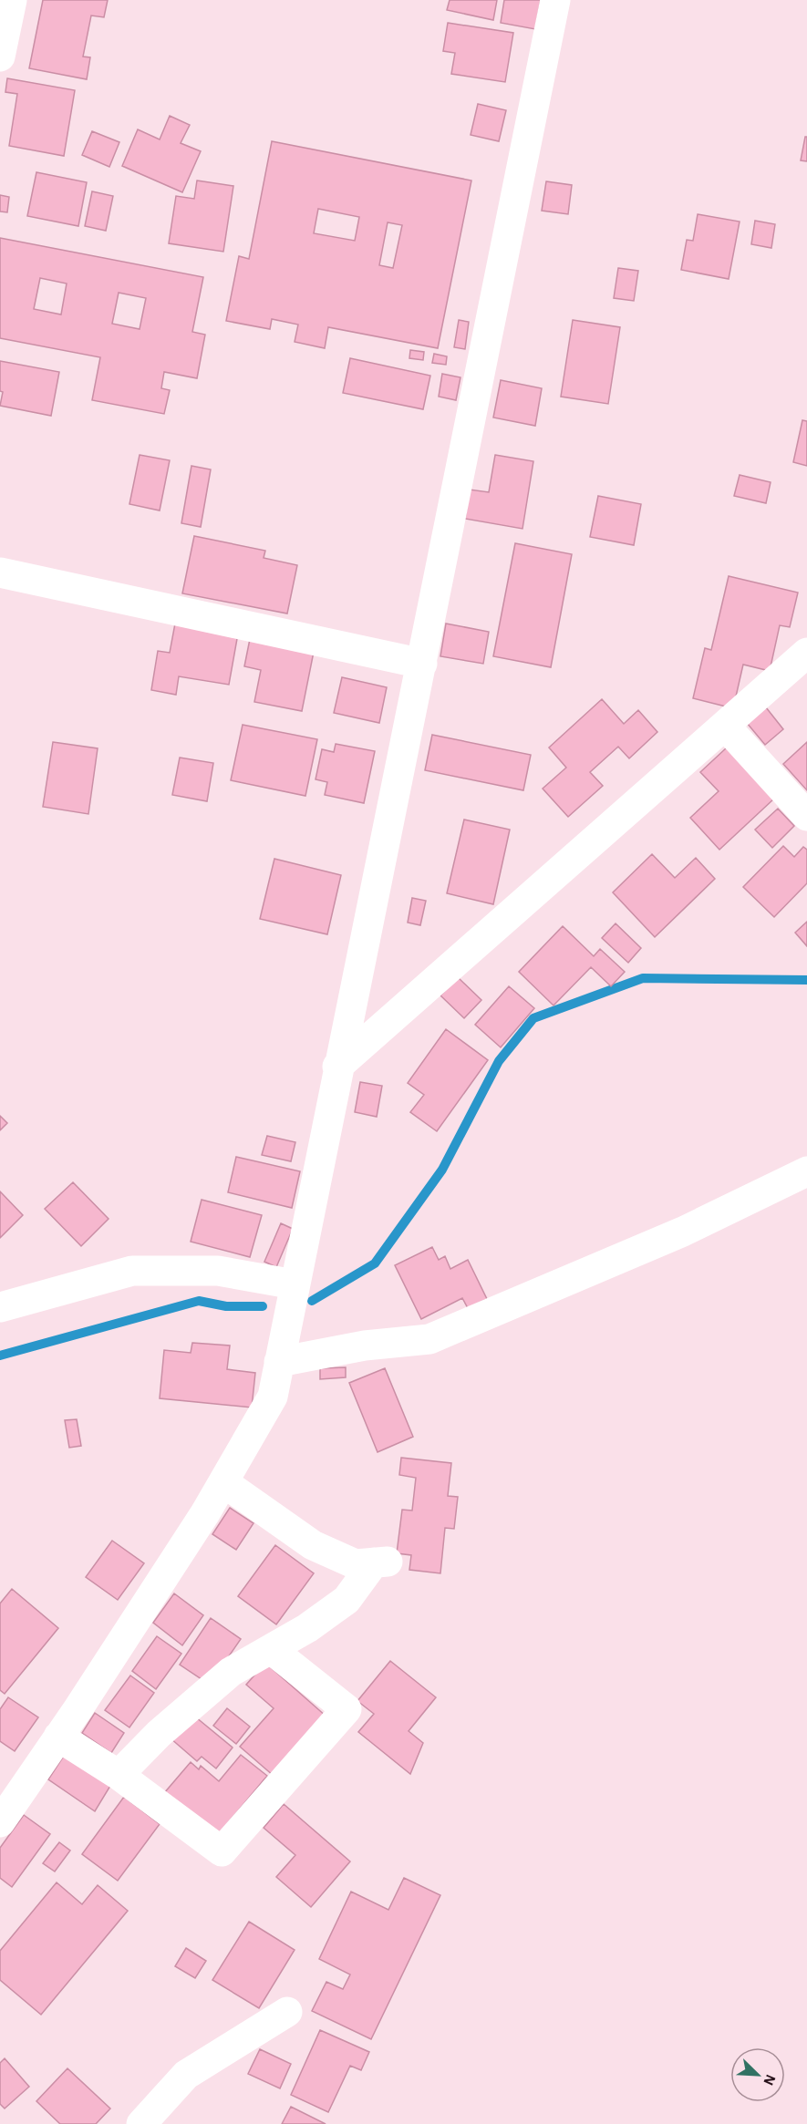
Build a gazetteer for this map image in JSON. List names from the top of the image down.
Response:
{
  "north": "bottom right"
}
